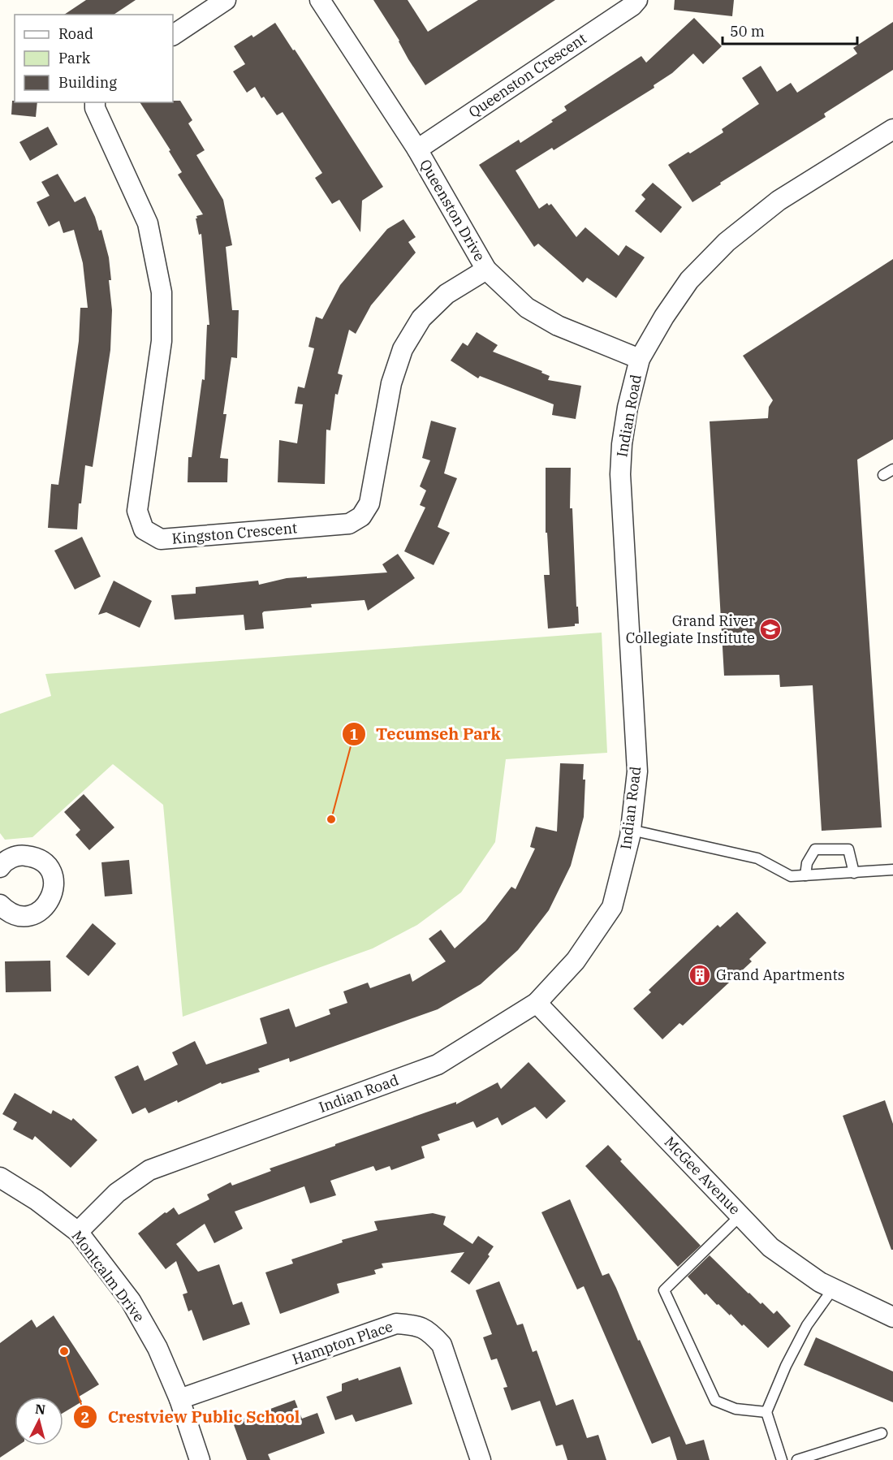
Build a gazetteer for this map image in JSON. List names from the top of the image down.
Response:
{
  "streets": {
    "street": [
      "Queenston Crescent",
      "Queenston Drive",
      "Indian Road",
      "Kingston Crescent",
      "McGee Avenue",
      "Montcalm Drive",
      "Hampton Place"
    ]
  },
  "crossings": [
    ["Queenston Crescent", "Queenston Drive"],
    ["Queenston Drive", "Indian Road"],
    ["Queenston Drive", "Kingston Crescent"],
    ["Indian Road", "McGee Avenue"],
    ["Indian Road", "Montcalm Drive"],
    ["Montcalm Drive", "Hampton Place"]
  ],
  "places": {
    "school or university": ["Grand River Collegiate Institute"],
    "other": ["Tecumseh Park", "Crestview Public School"],
    "building": ["Grand Apartments"]
  },
  "legend": ["Road", "Park", "Building"],
  "scale_bar": "50 m",
  "north": "top"
}
